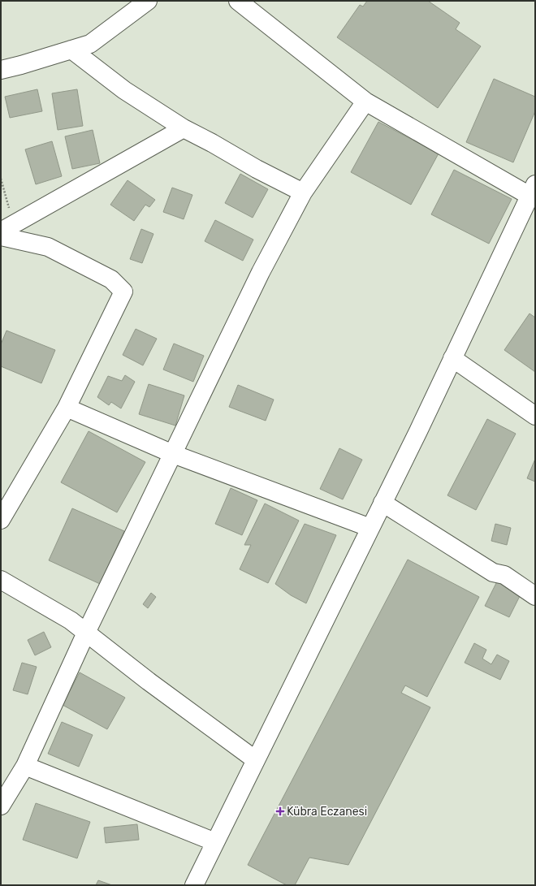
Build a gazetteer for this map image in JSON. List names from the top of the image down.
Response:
{
  "places": {
    "health": ["Kübra Eczanesi"]
  }
}
